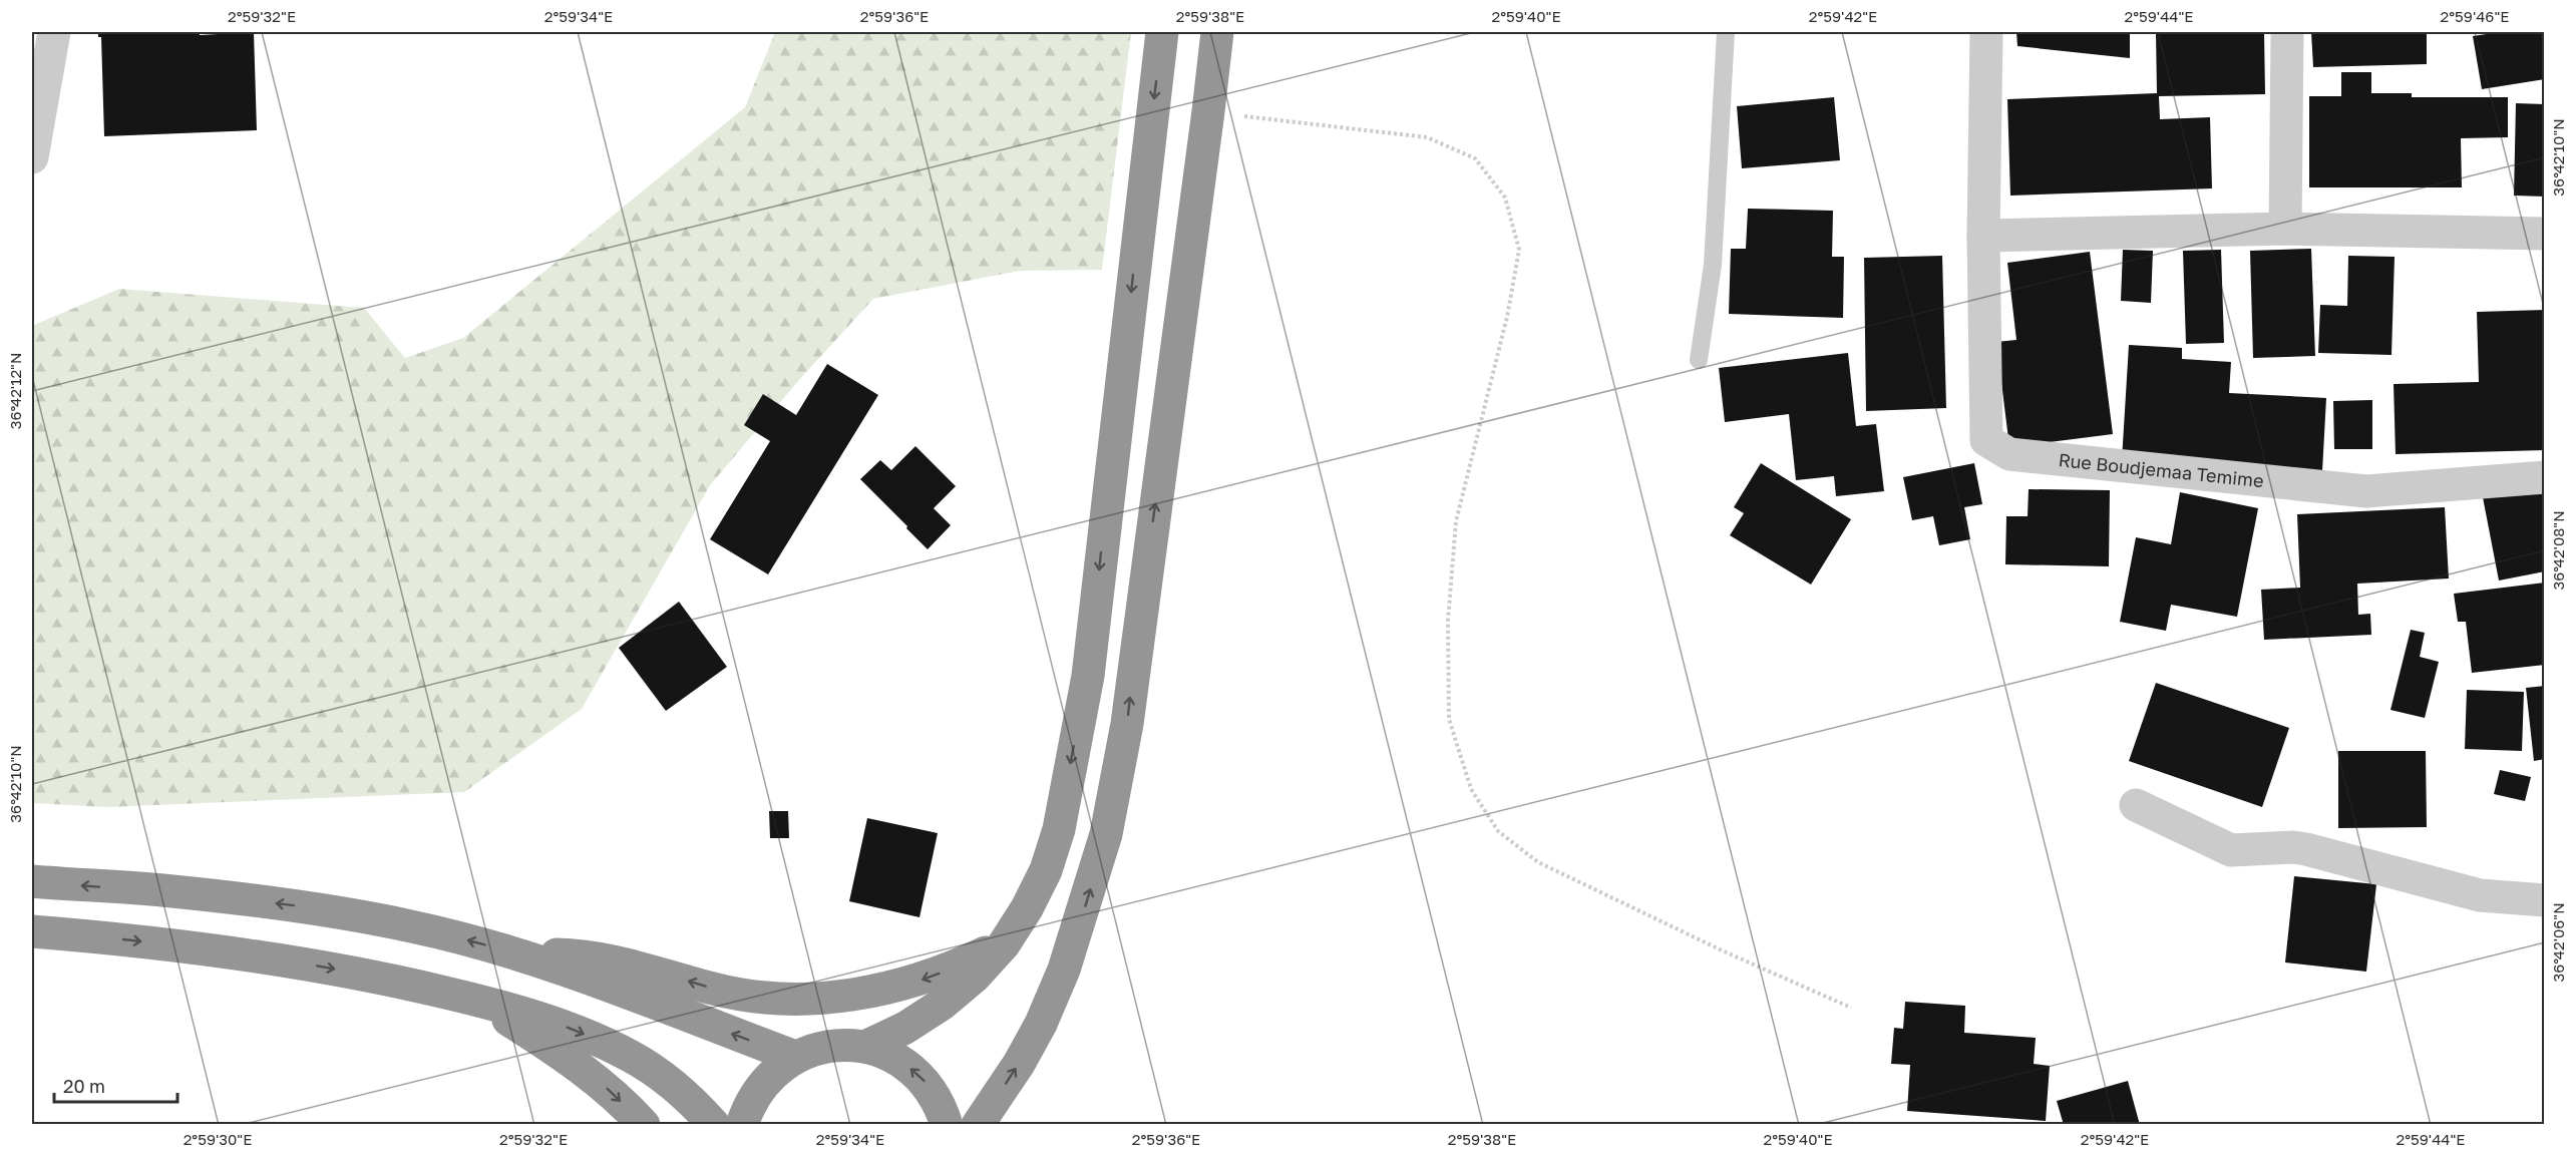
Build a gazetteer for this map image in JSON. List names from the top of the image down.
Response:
{
  "streets": {
    "street": ["Rue Boudjemaa Temime"]
  },
  "scale_bar": "20 m",
  "coordinates": [
    "2°59'32\"E",
    "2°59'34\"E",
    "2°59'36\"E",
    "2°59'38\"E",
    "2°59'40\"E",
    "2°59'42\"E",
    "2°59'44\"E",
    "2°59'46\"E",
    "36°42'10\"N",
    "36°42'12\"N",
    "36°42'08\"N",
    "36°42'06\"N",
    "2°59'30\"E"
  ]
}
